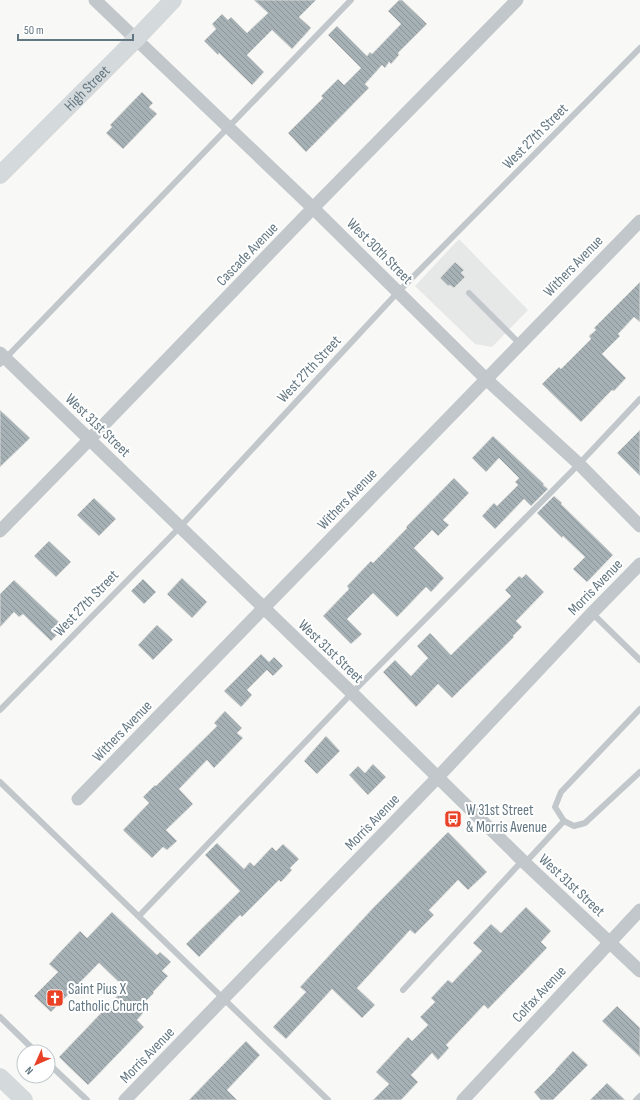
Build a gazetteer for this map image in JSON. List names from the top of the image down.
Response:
{
  "streets": {
    "street": [
      "High Street",
      "West 30th Street",
      "Cascade Avenue",
      "Withers Avenue",
      "West 31st Street",
      "Morris Avenue",
      "Colfax Avenue"
    ],
    "lane": ["West 27th Street"]
  },
  "crossings": [
    ["High Street", "West 30th Street"],
    ["West 27th Street", "West 30th Street"],
    ["West 27th Street", "West 31st Street"],
    ["West 30th Street", "Cascade Avenue"],
    ["West 30th Street", "Withers Avenue"],
    ["Cascade Avenue", "West 31st Street"],
    ["Withers Avenue", "West 31st Street"],
    ["West 31st Street", "Morris Avenue"],
    ["West 31st Street", "Colfax Avenue"]
  ],
  "places": {
    "bus stop": ["W 31st Street & Morris Avenue"],
    "church": ["Saint Pius X Catholic Church"]
  },
  "scale_bar": "50 m",
  "north": "bottom left"
}
